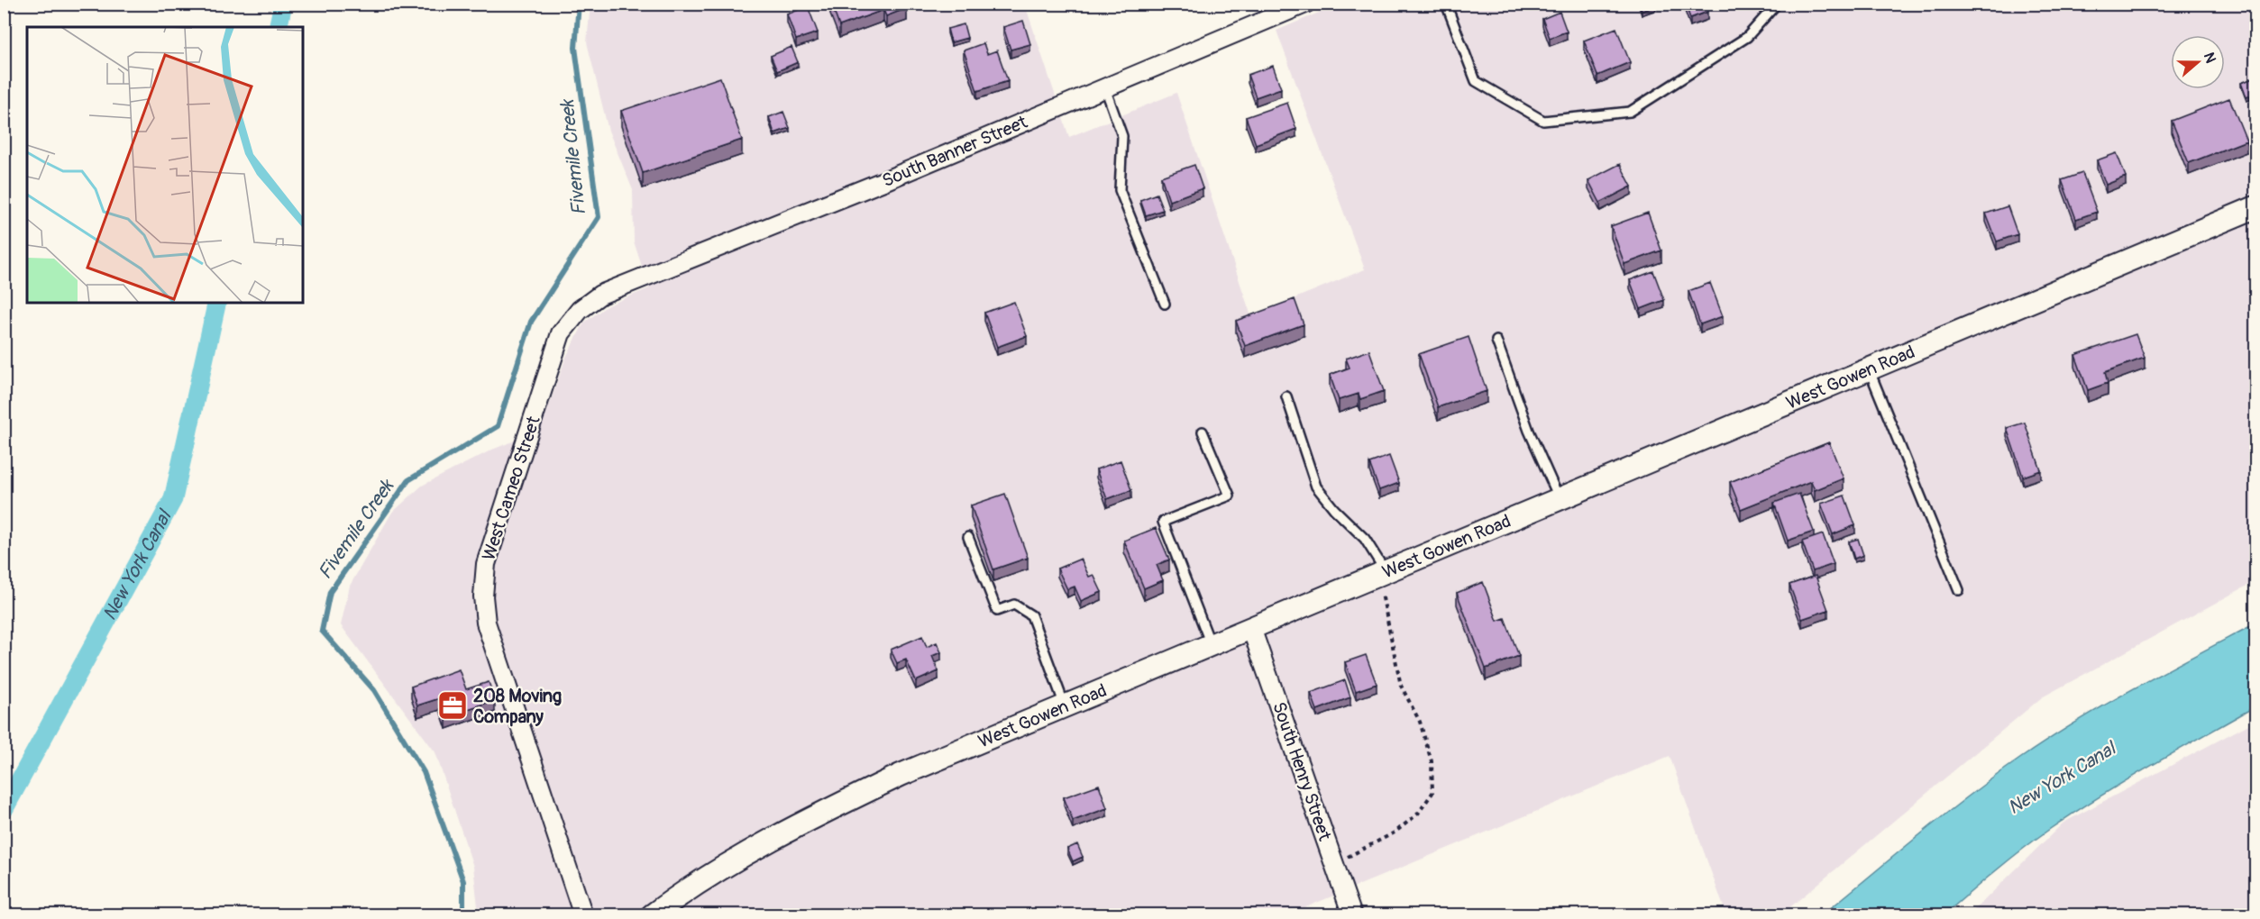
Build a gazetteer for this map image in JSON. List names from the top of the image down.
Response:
{
  "streets": {
    "street": [
      "South Banner Street",
      "West Gowen Road",
      "West Cameo Street",
      "South Henry Street"
    ]
  },
  "crossings": [
    ["South Banner Street", "West Cameo Street"],
    ["West Gowen Road", "South Henry Street"]
  ],
  "water": ["Fivemile Creek", "New York Canal"],
  "places": {
    "office": ["208 Moving Company"]
  },
  "north": "right"
}
